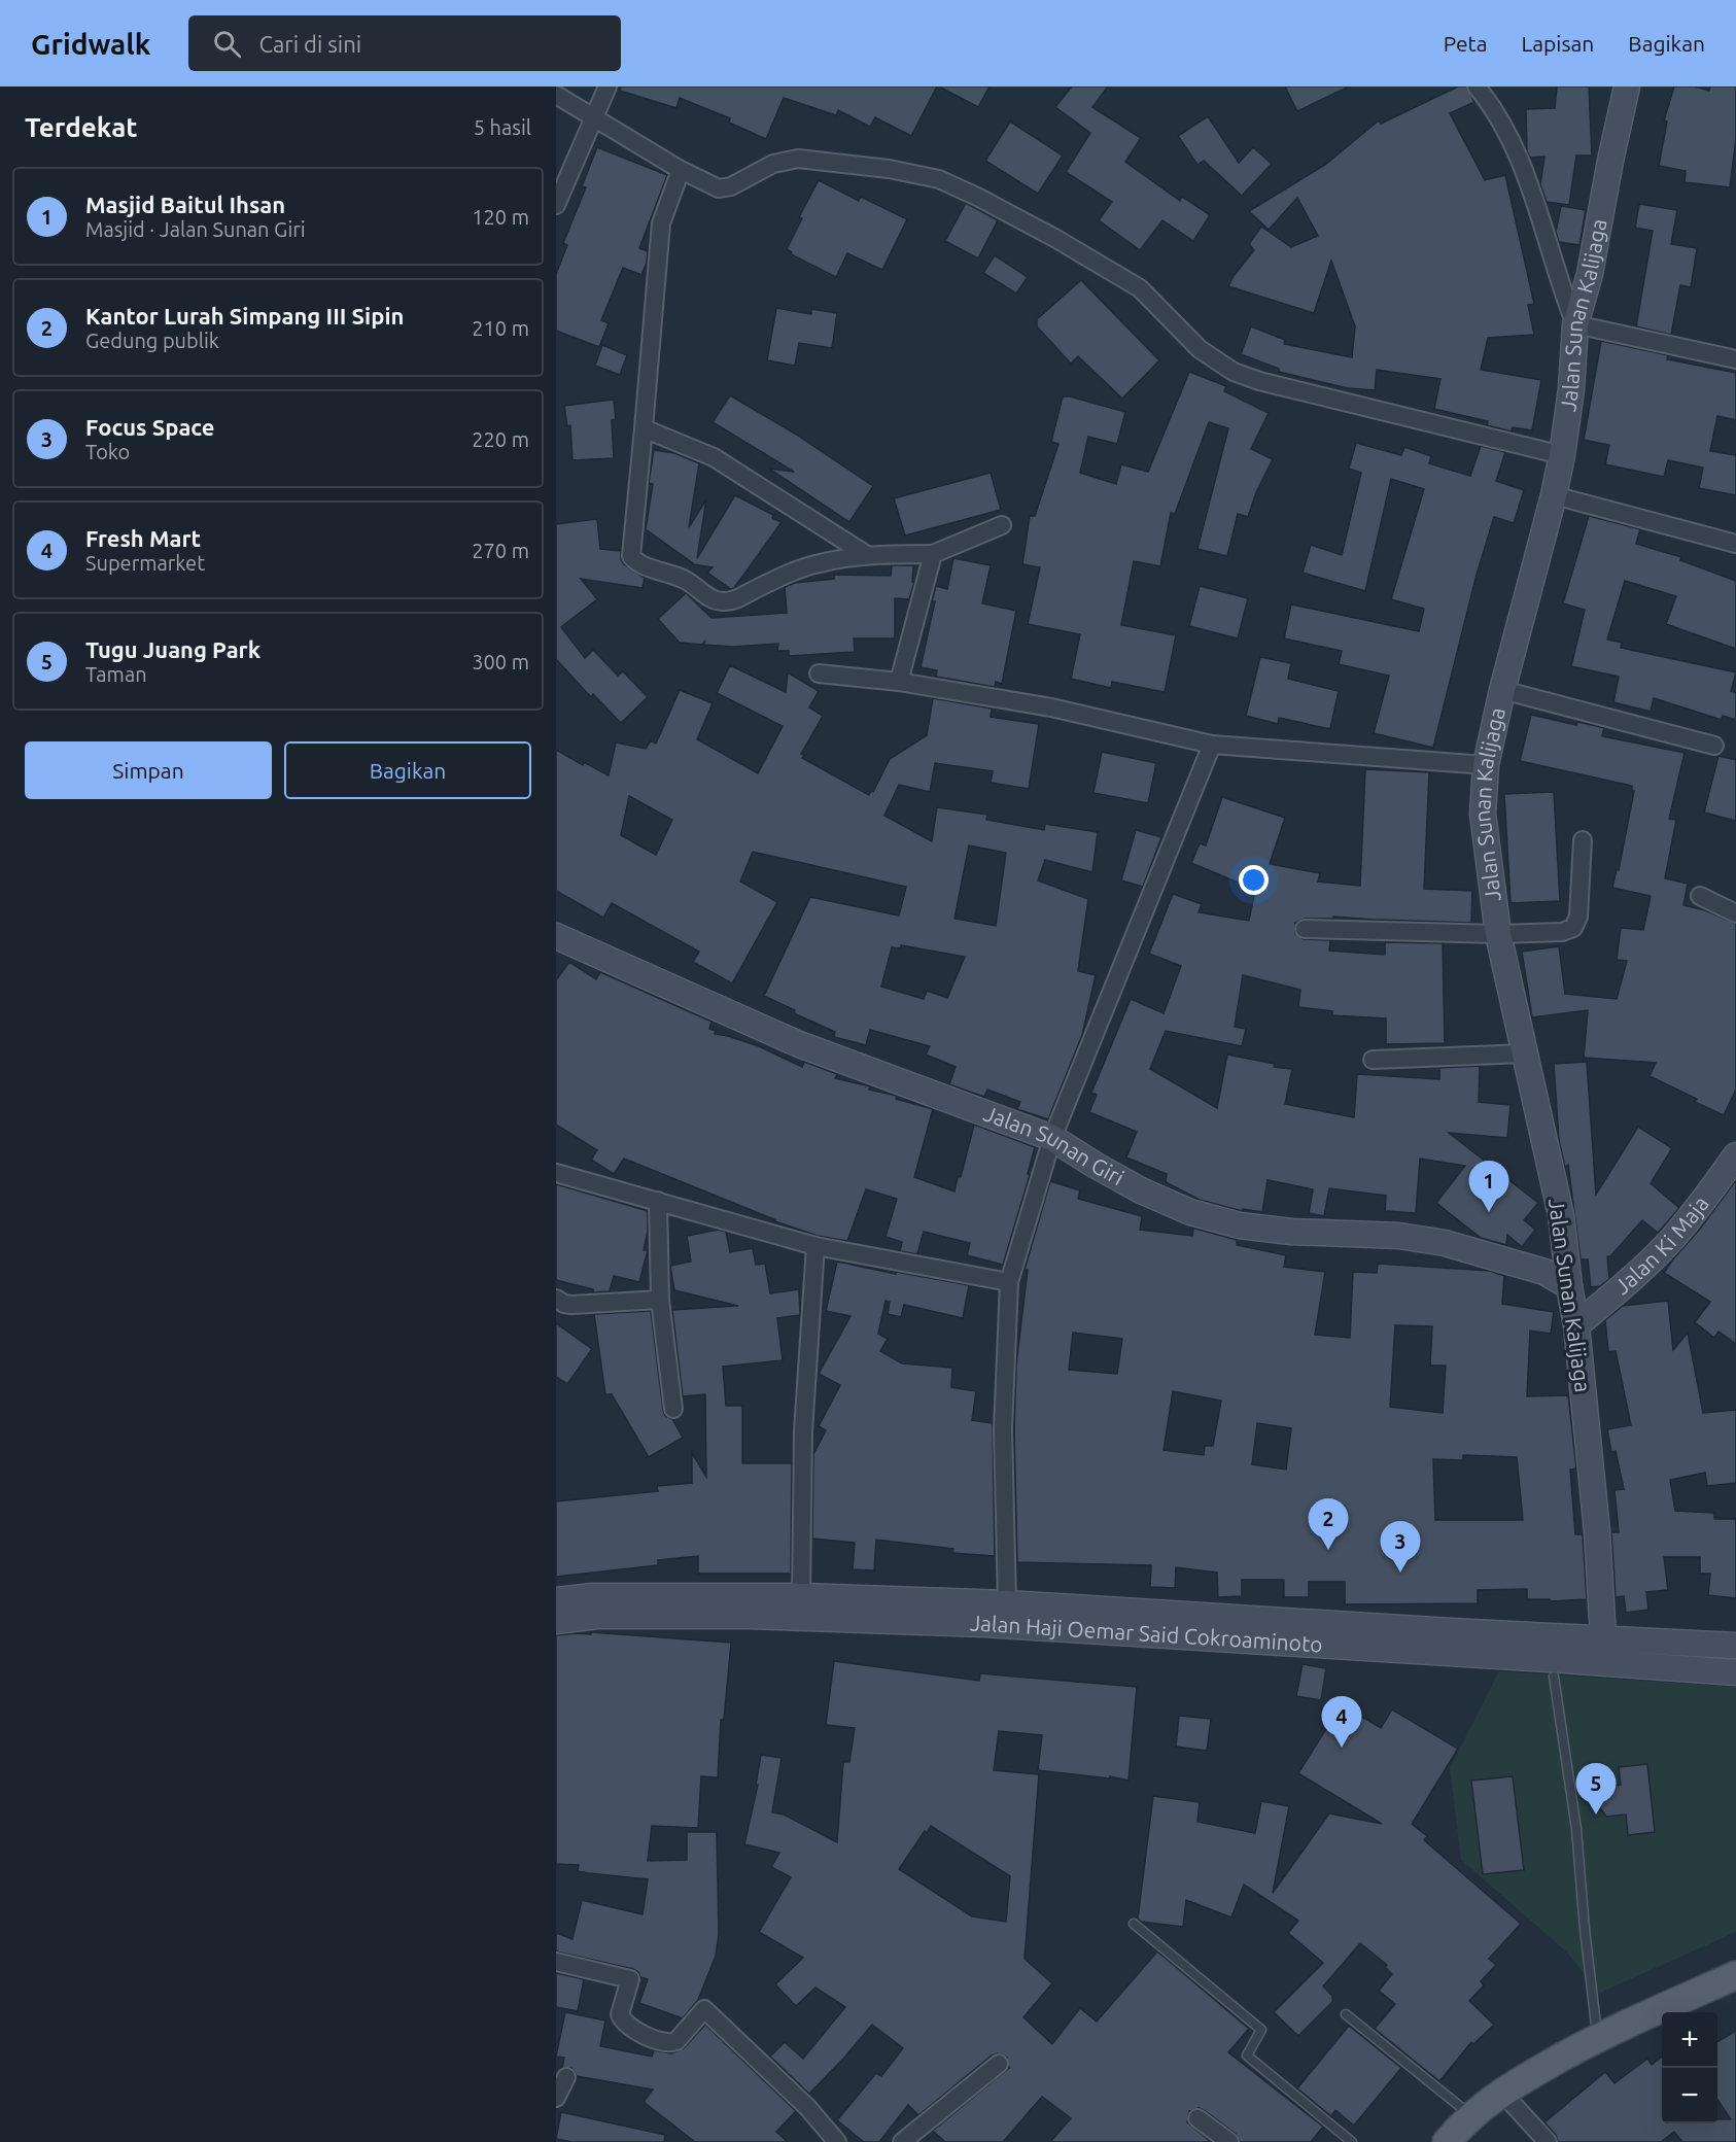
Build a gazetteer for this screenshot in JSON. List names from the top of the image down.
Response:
{
  "streets": {
    "street": [
      "Jalan Sunan Kalijaga",
      "Jalan Sunan Giri",
      "Jalan Ki Maja",
      "Jalan Haji Oemar Said Cokroaminoto"
    ]
  },
  "crossings": [
    ["Jalan Sunan Kalijaga", "Jalan Sunan Giri"],
    ["Jalan Sunan Kalijaga", "Jalan Ki Maja"],
    ["Jalan Sunan Kalijaga", "Jalan Haji Oemar Said Cokroaminoto"]
  ],
  "page": {
    "header": "Gridwalk",
    "search": "Cari di sini",
    "nav": ["Peta", "Lapisan", "Bagikan"],
    "heading": ["Terdekat", "5 hasil"],
    "list": [
      {
        "mark": "1",
        "name": "Masjid Baitul Ihsan",
        "note": "Masjid · Jalan Sunan Giri",
        "value": "120 m"
      },
      {
        "mark": "2",
        "name": "Kantor Lurah Simpang III Sipin",
        "note": "Gedung publik",
        "value": "210 m"
      },
      {
        "mark": "3",
        "name": "Focus Space",
        "note": "Toko",
        "value": "220 m"
      },
      {
        "mark": "4",
        "name": "Fresh Mart",
        "note": "Supermarket",
        "value": "270 m"
      },
      {
        "mark": "5",
        "name": "Tugu Juang Park",
        "note": "Taman",
        "value": "300 m"
      }
    ],
    "buttons": ["Simpan", "Bagikan"],
    "pins": [
      "1",
      "2",
      "3",
      "4",
      "5"
    ],
    "map_buttons": ["+", "−"]
  }
}
